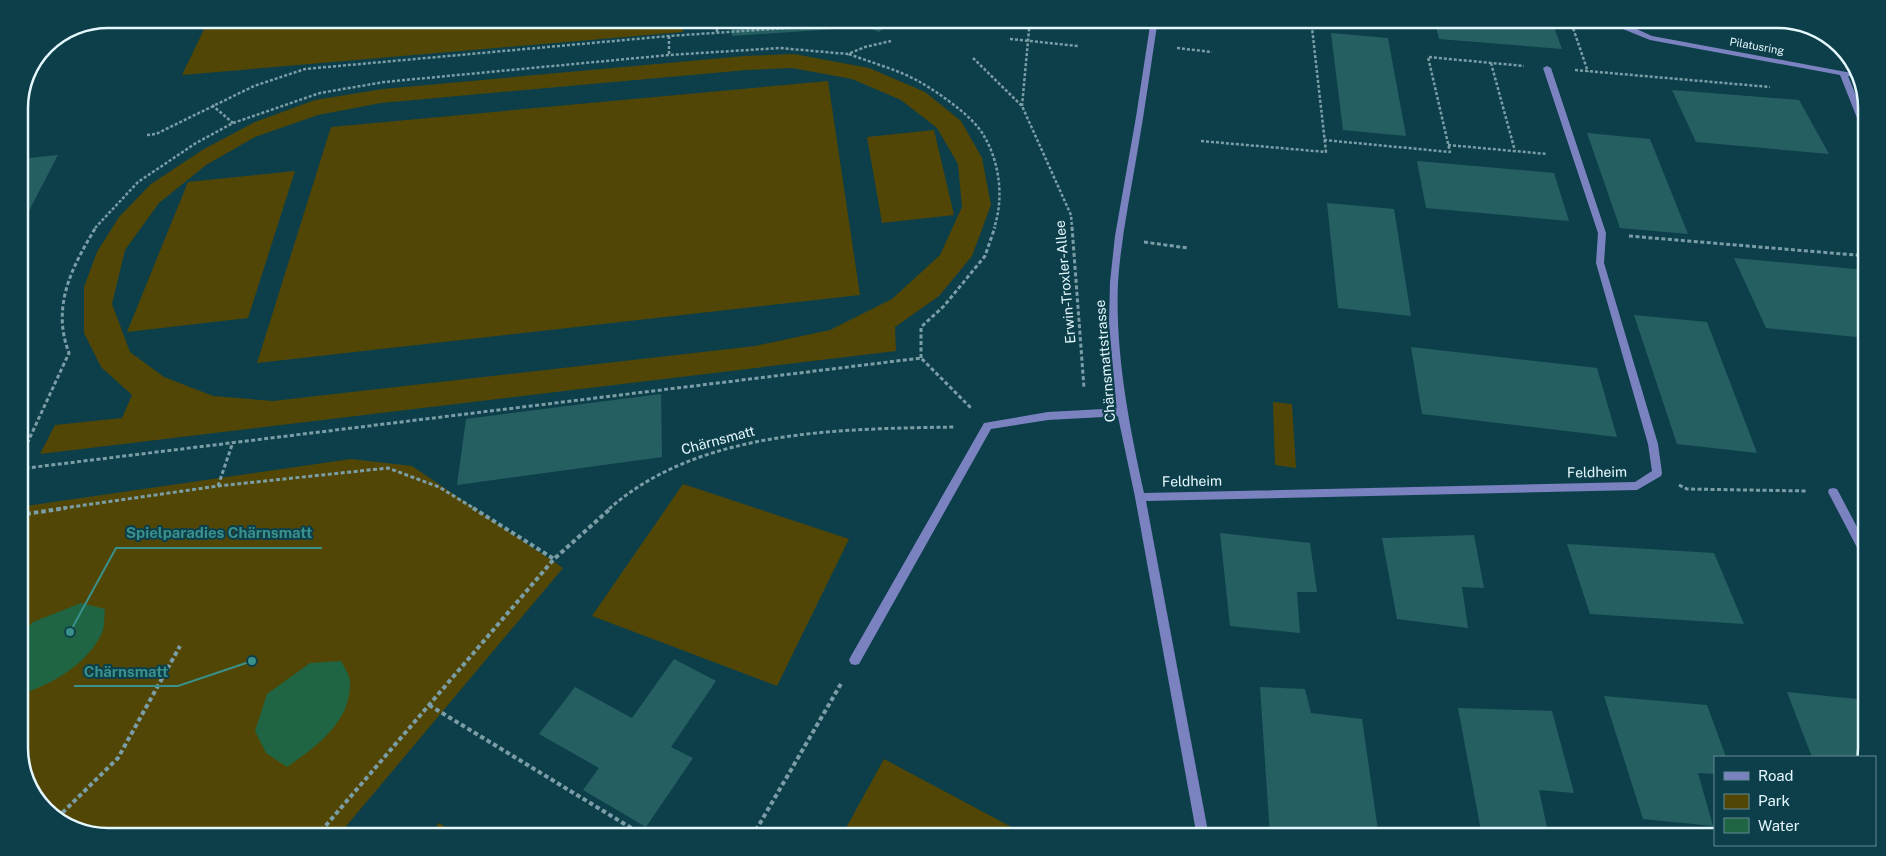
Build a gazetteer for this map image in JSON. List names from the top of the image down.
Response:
{
  "streets": {
    "street": ["Pilatusring", "Chärnsmattstrasse", "Feldheim"],
    "path": ["Erwin-Troxler-Allee", "Chärnsmatt"]
  },
  "crossings": [
    ["Chärnsmattstrasse", "Feldheim"]
  ],
  "places": ["Spielparadies Chärnsmatt", "Chärnsmatt"],
  "legend": ["Road", "Park", "Water"]
}
